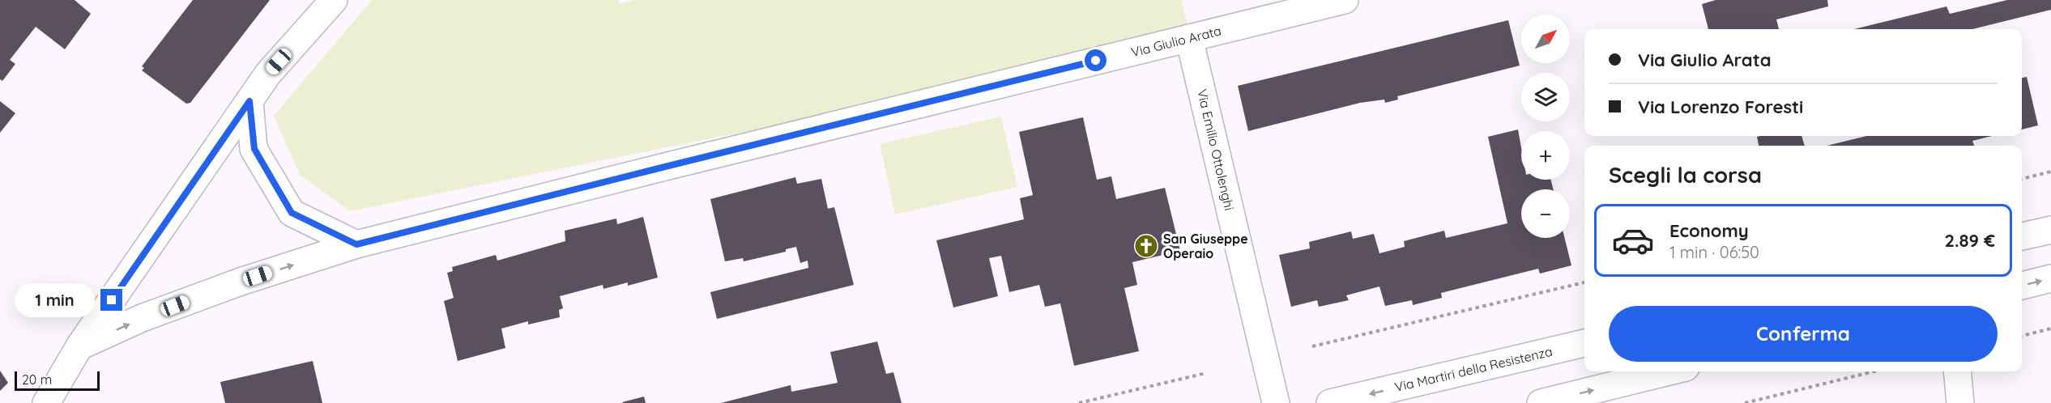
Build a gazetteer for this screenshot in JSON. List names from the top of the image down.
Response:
{
  "streets": {
    "street": ["Via Giulio Arata", "Via Emilio Ottolenghi", "Via Martiri della Resistenza"]
  },
  "crossings": [
    ["Via Giulio Arata", "Via Emilio Ottolenghi"]
  ],
  "one_way": ["Via Martiri della Resistenza"],
  "places": {
    "church": ["San Giuseppe Operaio"]
  },
  "scale_bar": "20 m",
  "north": "top right",
  "page": {
    "map_buttons": ["+", "−"],
    "banner": ["Via Giulio Arata", "Via Lorenzo Foresti"],
    "heading": "Scegli la corsa",
    "list": [
      {
        "name": "Economy",
        "note": "1 min · 06:50",
        "value": "2.89 €"
      }
    ],
    "bubble": "1 min",
    "buttons": "Conferma",
    "scale": "20 m"
  }
}
